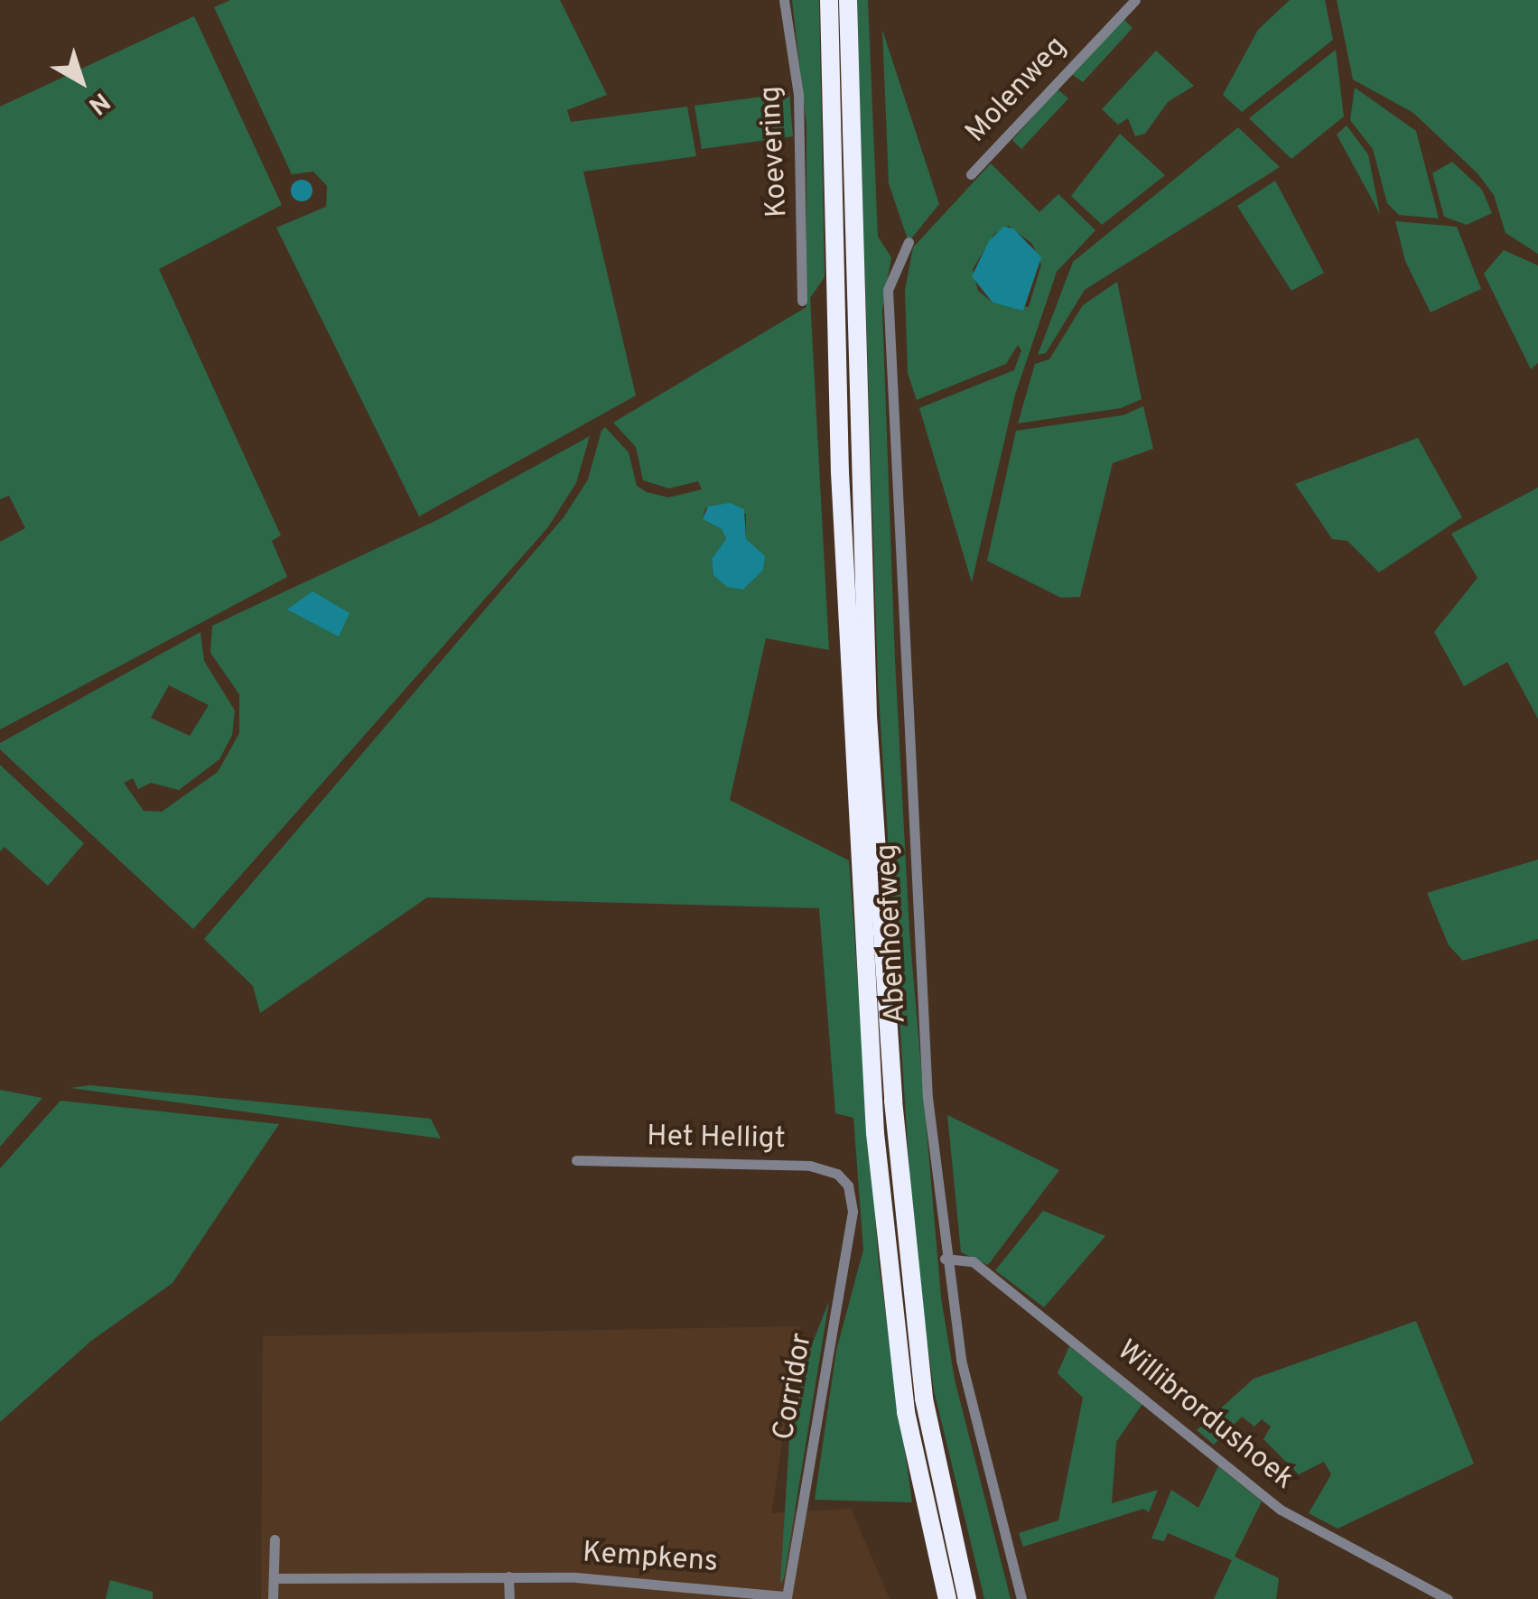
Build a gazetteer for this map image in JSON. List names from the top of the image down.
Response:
{
  "streets": {
    "street": [
      "Molenweg",
      "Koevering",
      "Abenhoefweg",
      "Het Helligt",
      "Corridor",
      "Willibrordushoek",
      "Kempkens"
    ]
  },
  "crossings": [
    ["Abenhoefweg", "Willibrordushoek"],
    ["Het Helligt", "Corridor"],
    ["Corridor", "Kempkens"]
  ],
  "north": "bottom right"
}
